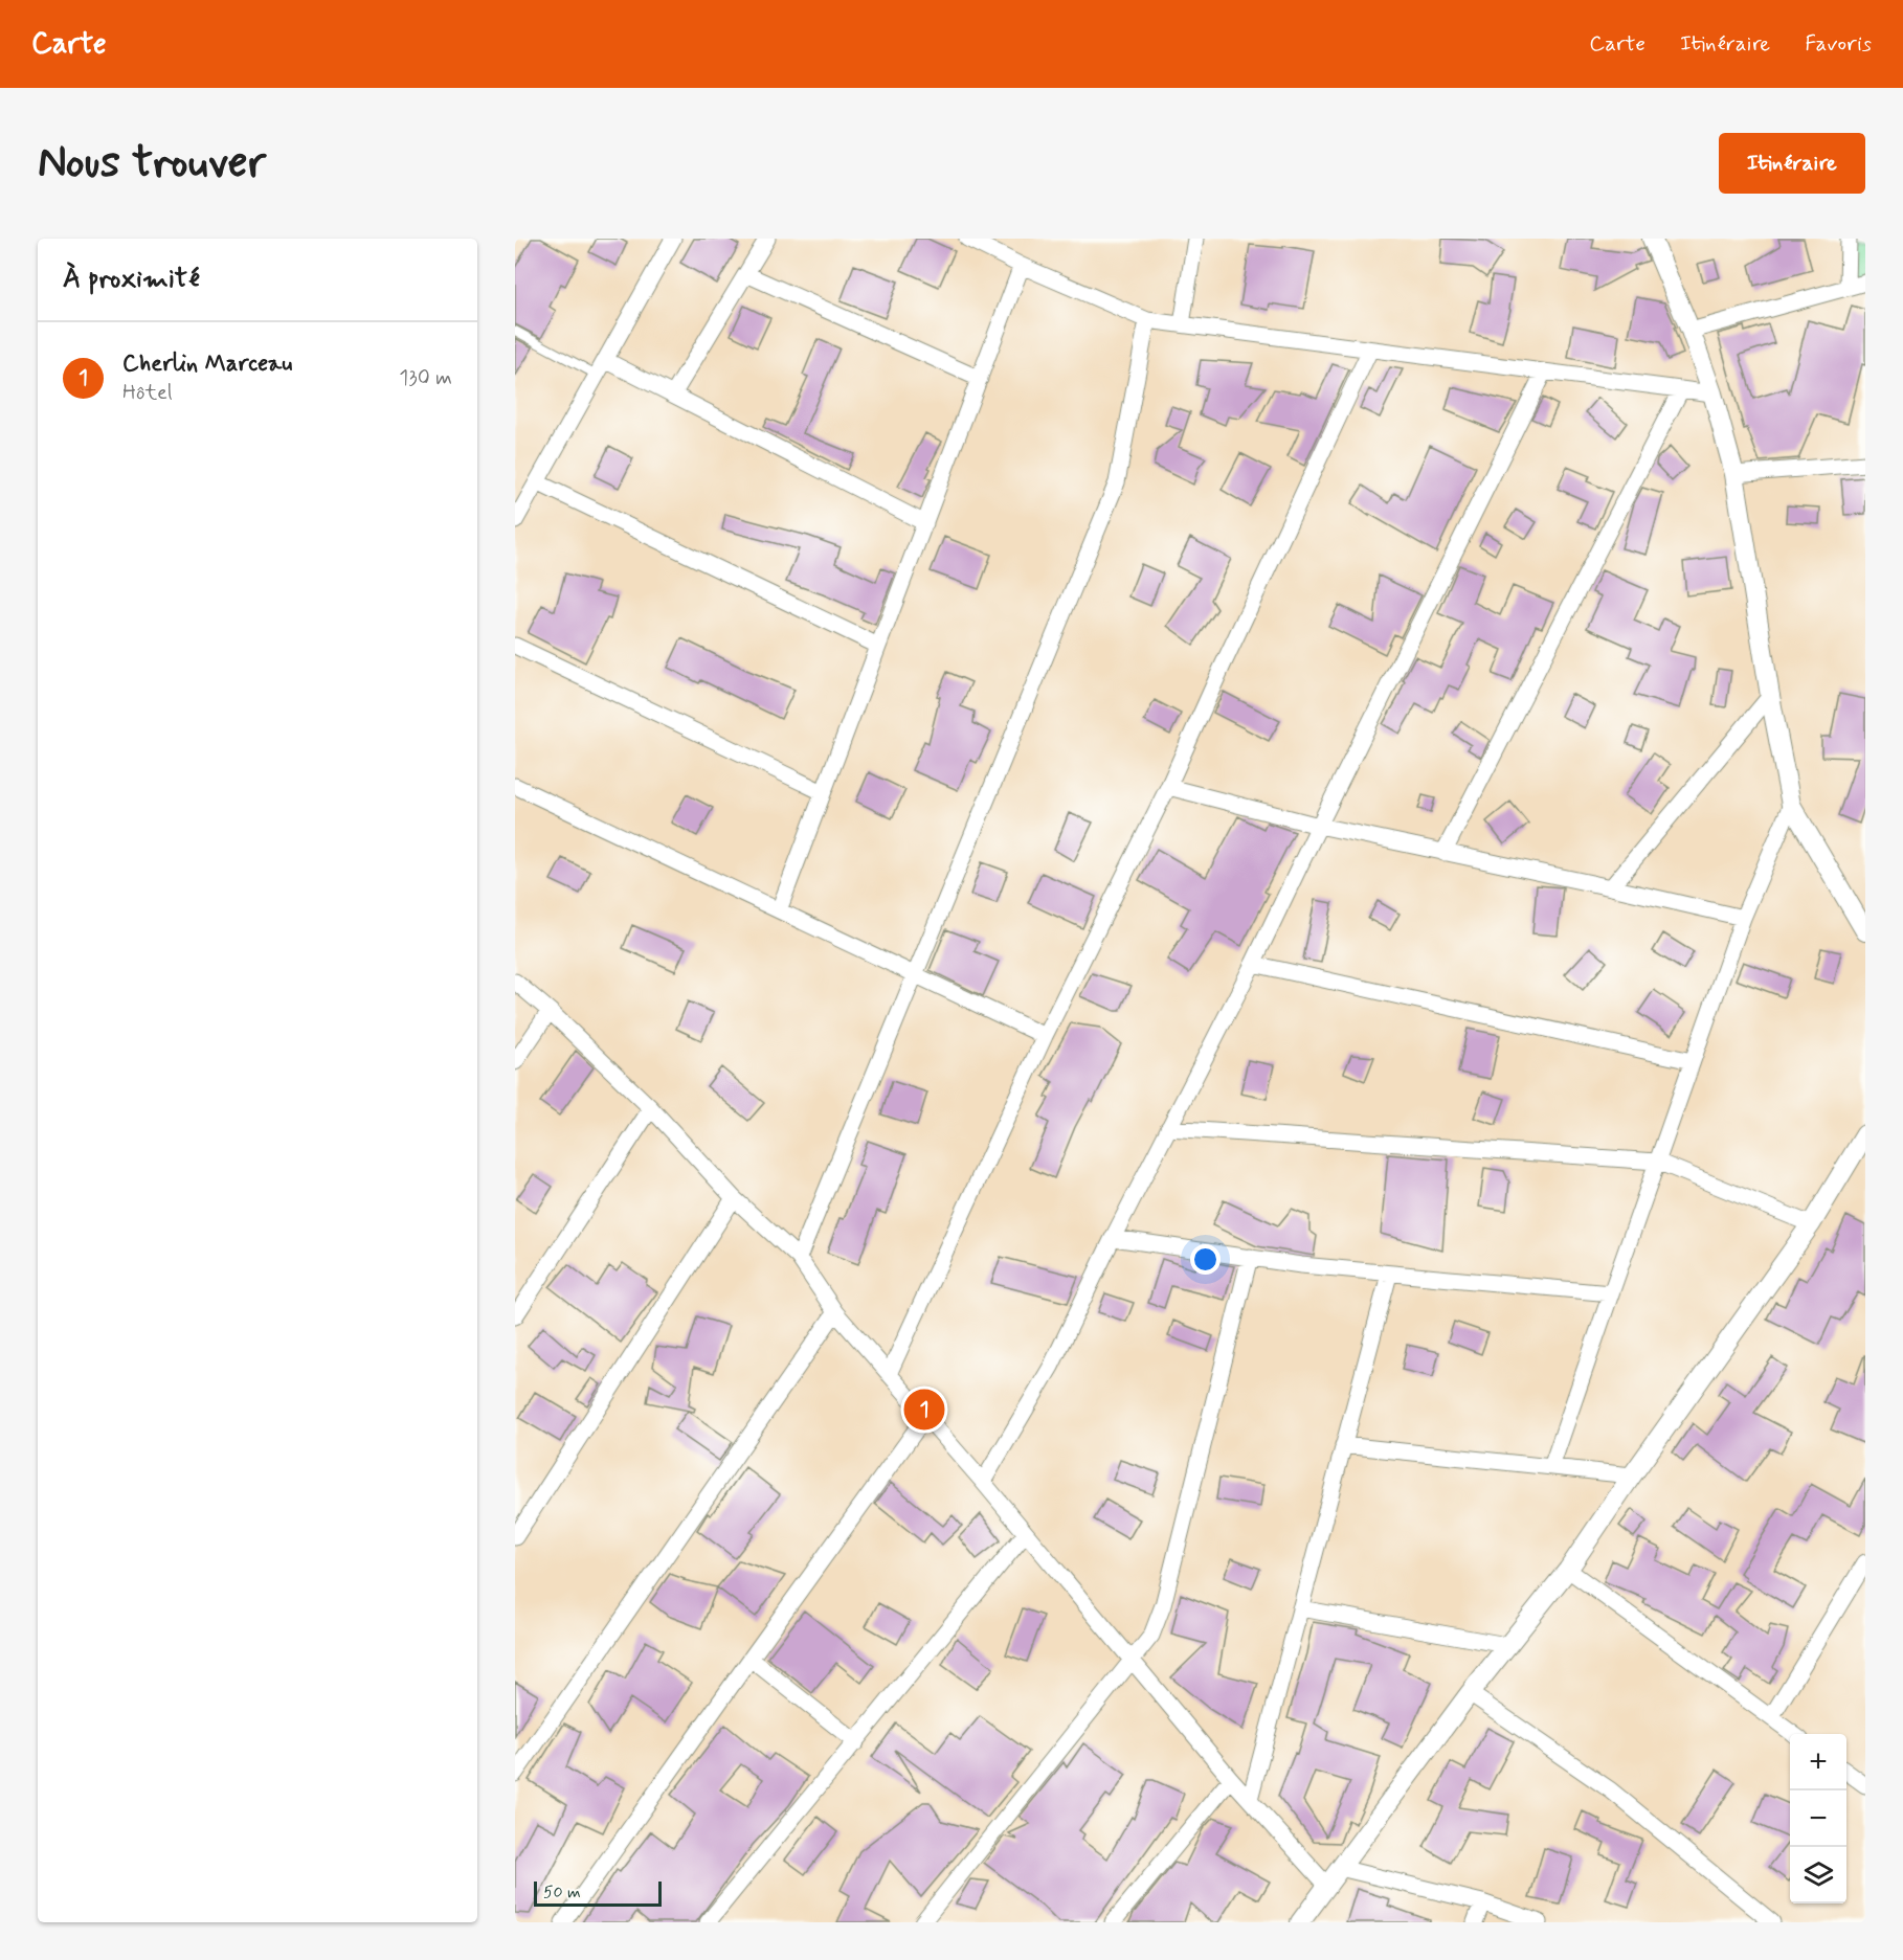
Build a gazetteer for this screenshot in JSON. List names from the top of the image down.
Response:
{
  "scale_bar": "50 m",
  "page": {
    "header": "Carte",
    "nav": ["Carte", "Itinéraire", "Favoris"],
    "buttons": "Itinéraire",
    "title": "Nous trouver",
    "heading": "À proximité",
    "list": [
      {
        "mark": "1",
        "name": "Cherlin Marceau",
        "note": "Hôtel",
        "value": "130 m"
      }
    ],
    "pins": "1",
    "map_buttons": ["+", "−"],
    "scale": "50 m"
  }
}
